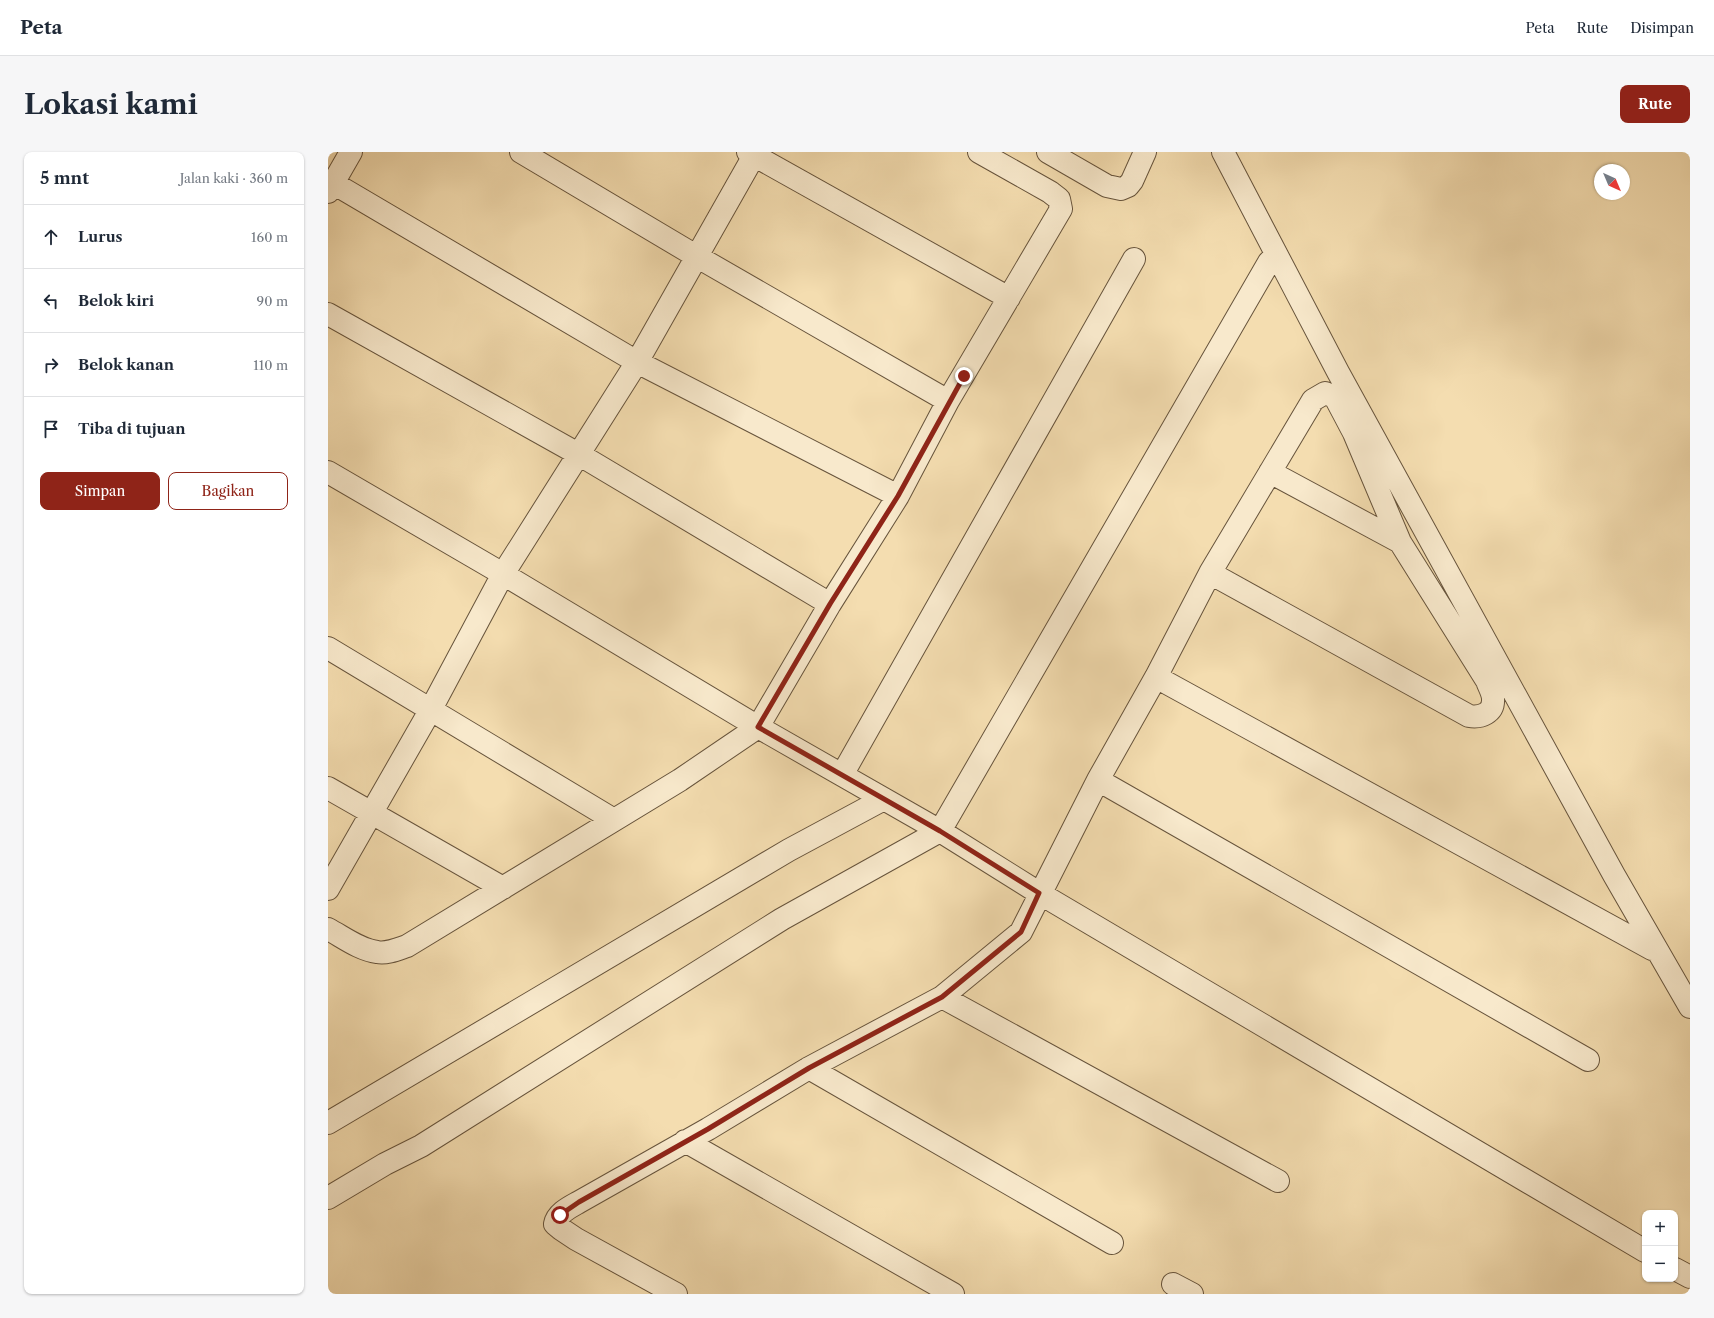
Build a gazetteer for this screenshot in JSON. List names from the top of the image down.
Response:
{
  "north": "bottom right",
  "page": {
    "header": "Peta",
    "nav": ["Peta", "Rute", "Disimpan"],
    "buttons": [
      "Rute",
      ["Simpan", "Bagikan"]
    ],
    "title": "Lokasi kami",
    "heading": ["5 mnt", "Jalan kaki · 360 m"],
    "list": [
      ["Lurus", "160 m"],
      ["Belok kiri", "90 m"],
      ["Belok kanan", "110 m"],
      "Tiba di tujuan"
    ],
    "map_buttons": ["+", "−"]
  }
}
